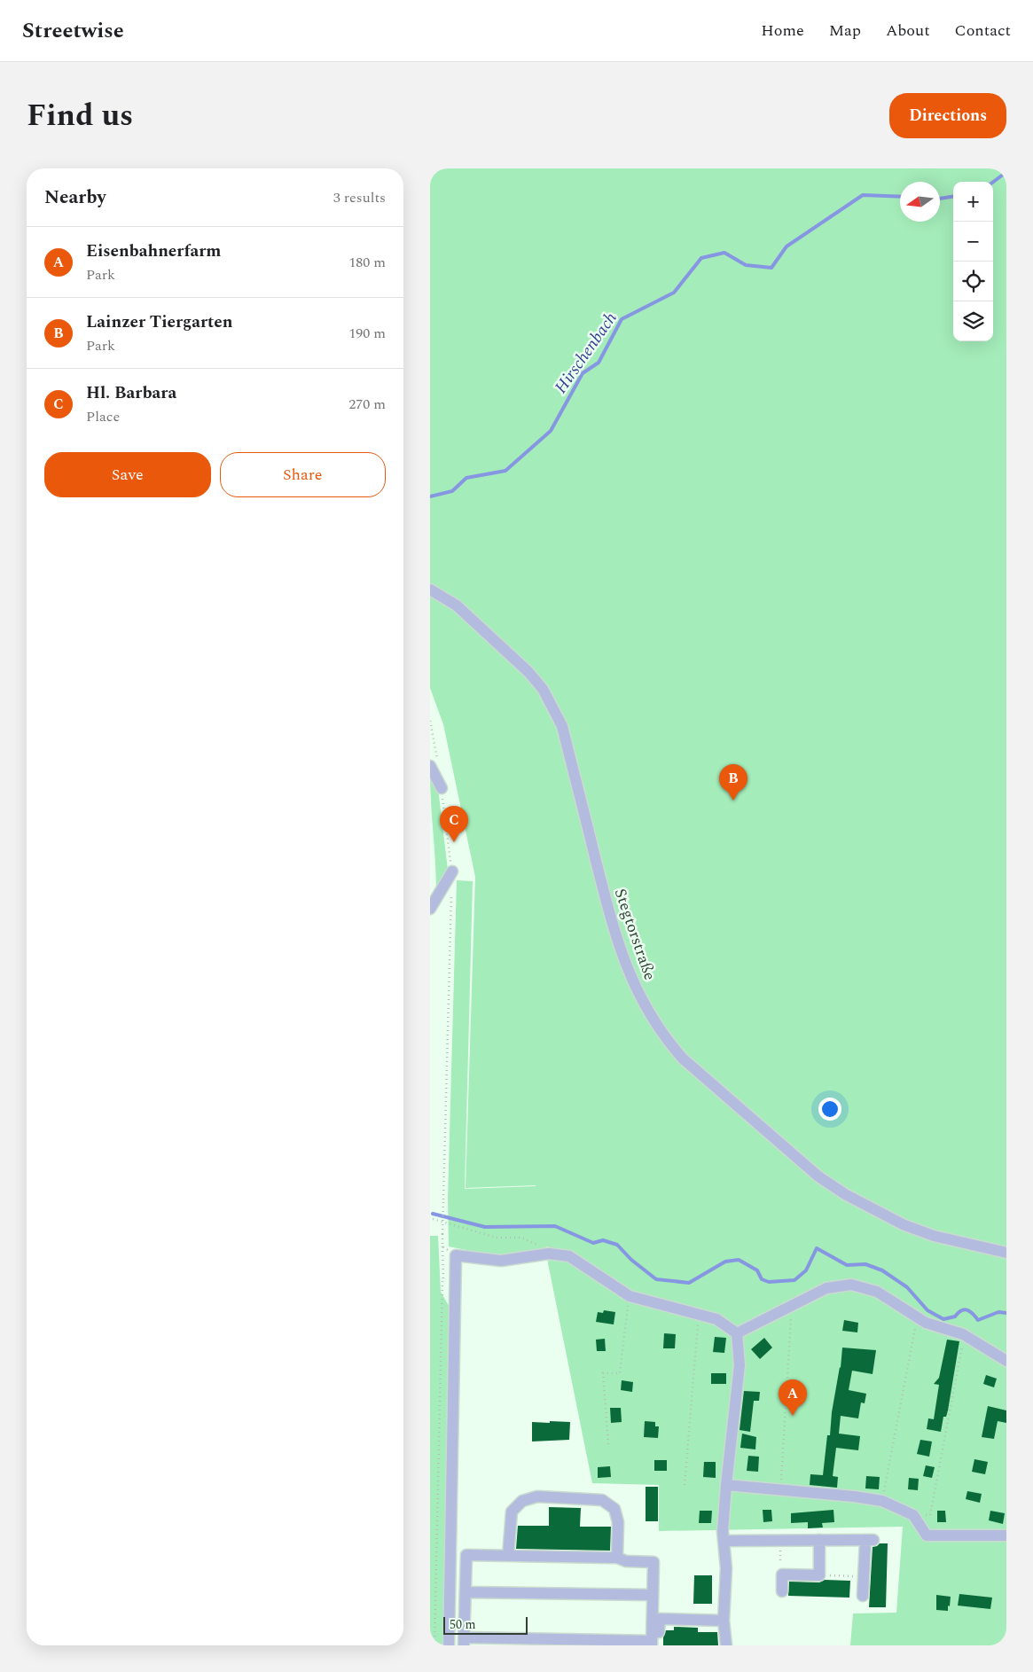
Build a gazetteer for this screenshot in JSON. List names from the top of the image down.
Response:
{
  "streets": {
    "street": ["Stegtorstraße"]
  },
  "water": ["Hirschenbach"],
  "scale_bar": "50 m",
  "north": "left",
  "page": {
    "header": "Streetwise",
    "nav": [
      "Home",
      "Map",
      "About",
      "Contact"
    ],
    "title": "Find us",
    "buttons": [
      "Directions",
      ["Save", "Share"]
    ],
    "heading": ["Nearby", "3 results"],
    "map_buttons": ["+", "−"],
    "list": [
      {
        "mark": "A",
        "name": "Eisenbahnerfarm",
        "note": "Park",
        "value": "180 m"
      },
      {
        "mark": "B",
        "name": "Lainzer Tiergarten",
        "note": "Park",
        "value": "190 m"
      },
      {
        "mark": "C",
        "name": "Hl. Barbara",
        "note": "Place",
        "value": "270 m"
      }
    ],
    "pins": ["B", "C", "A"],
    "scale": "50 m"
  }
}
